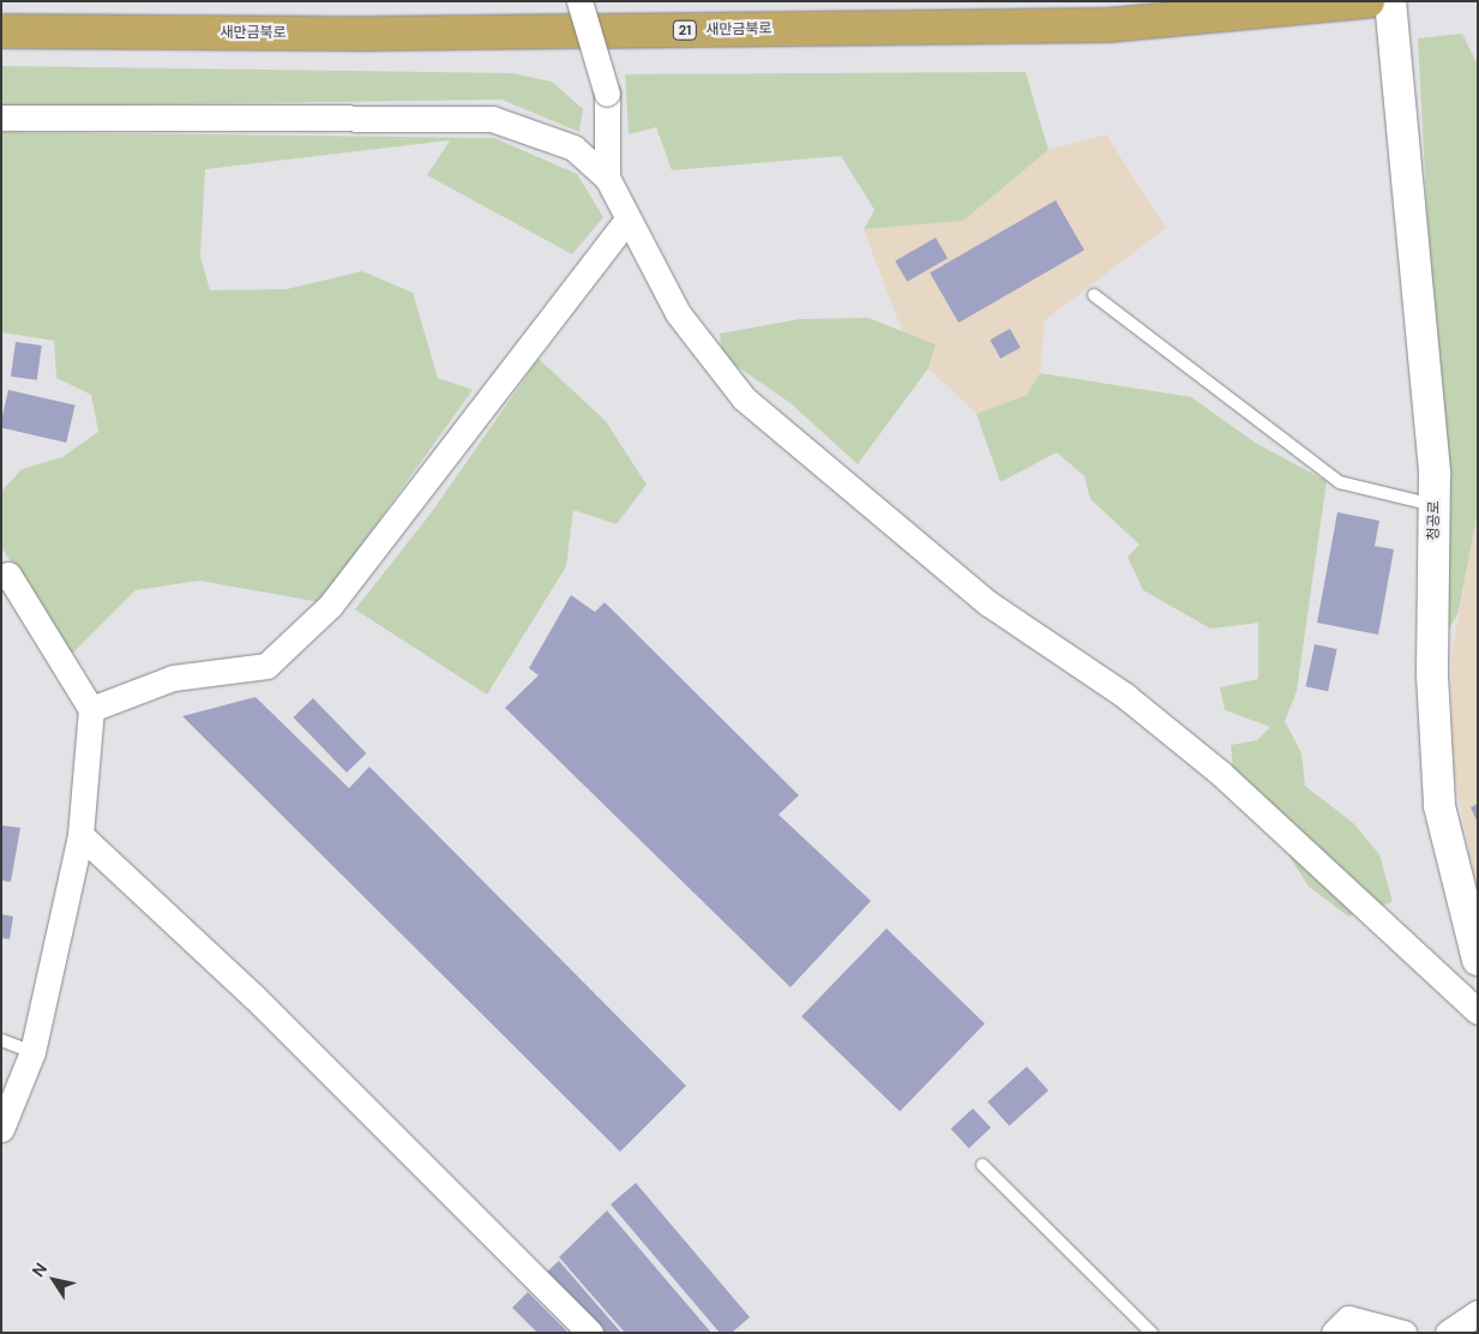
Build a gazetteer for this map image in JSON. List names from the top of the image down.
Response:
{
  "streets": {
    "highway": ["21", "새만금북로"],
    "street": ["청공로"]
  },
  "north": "top left"
}
